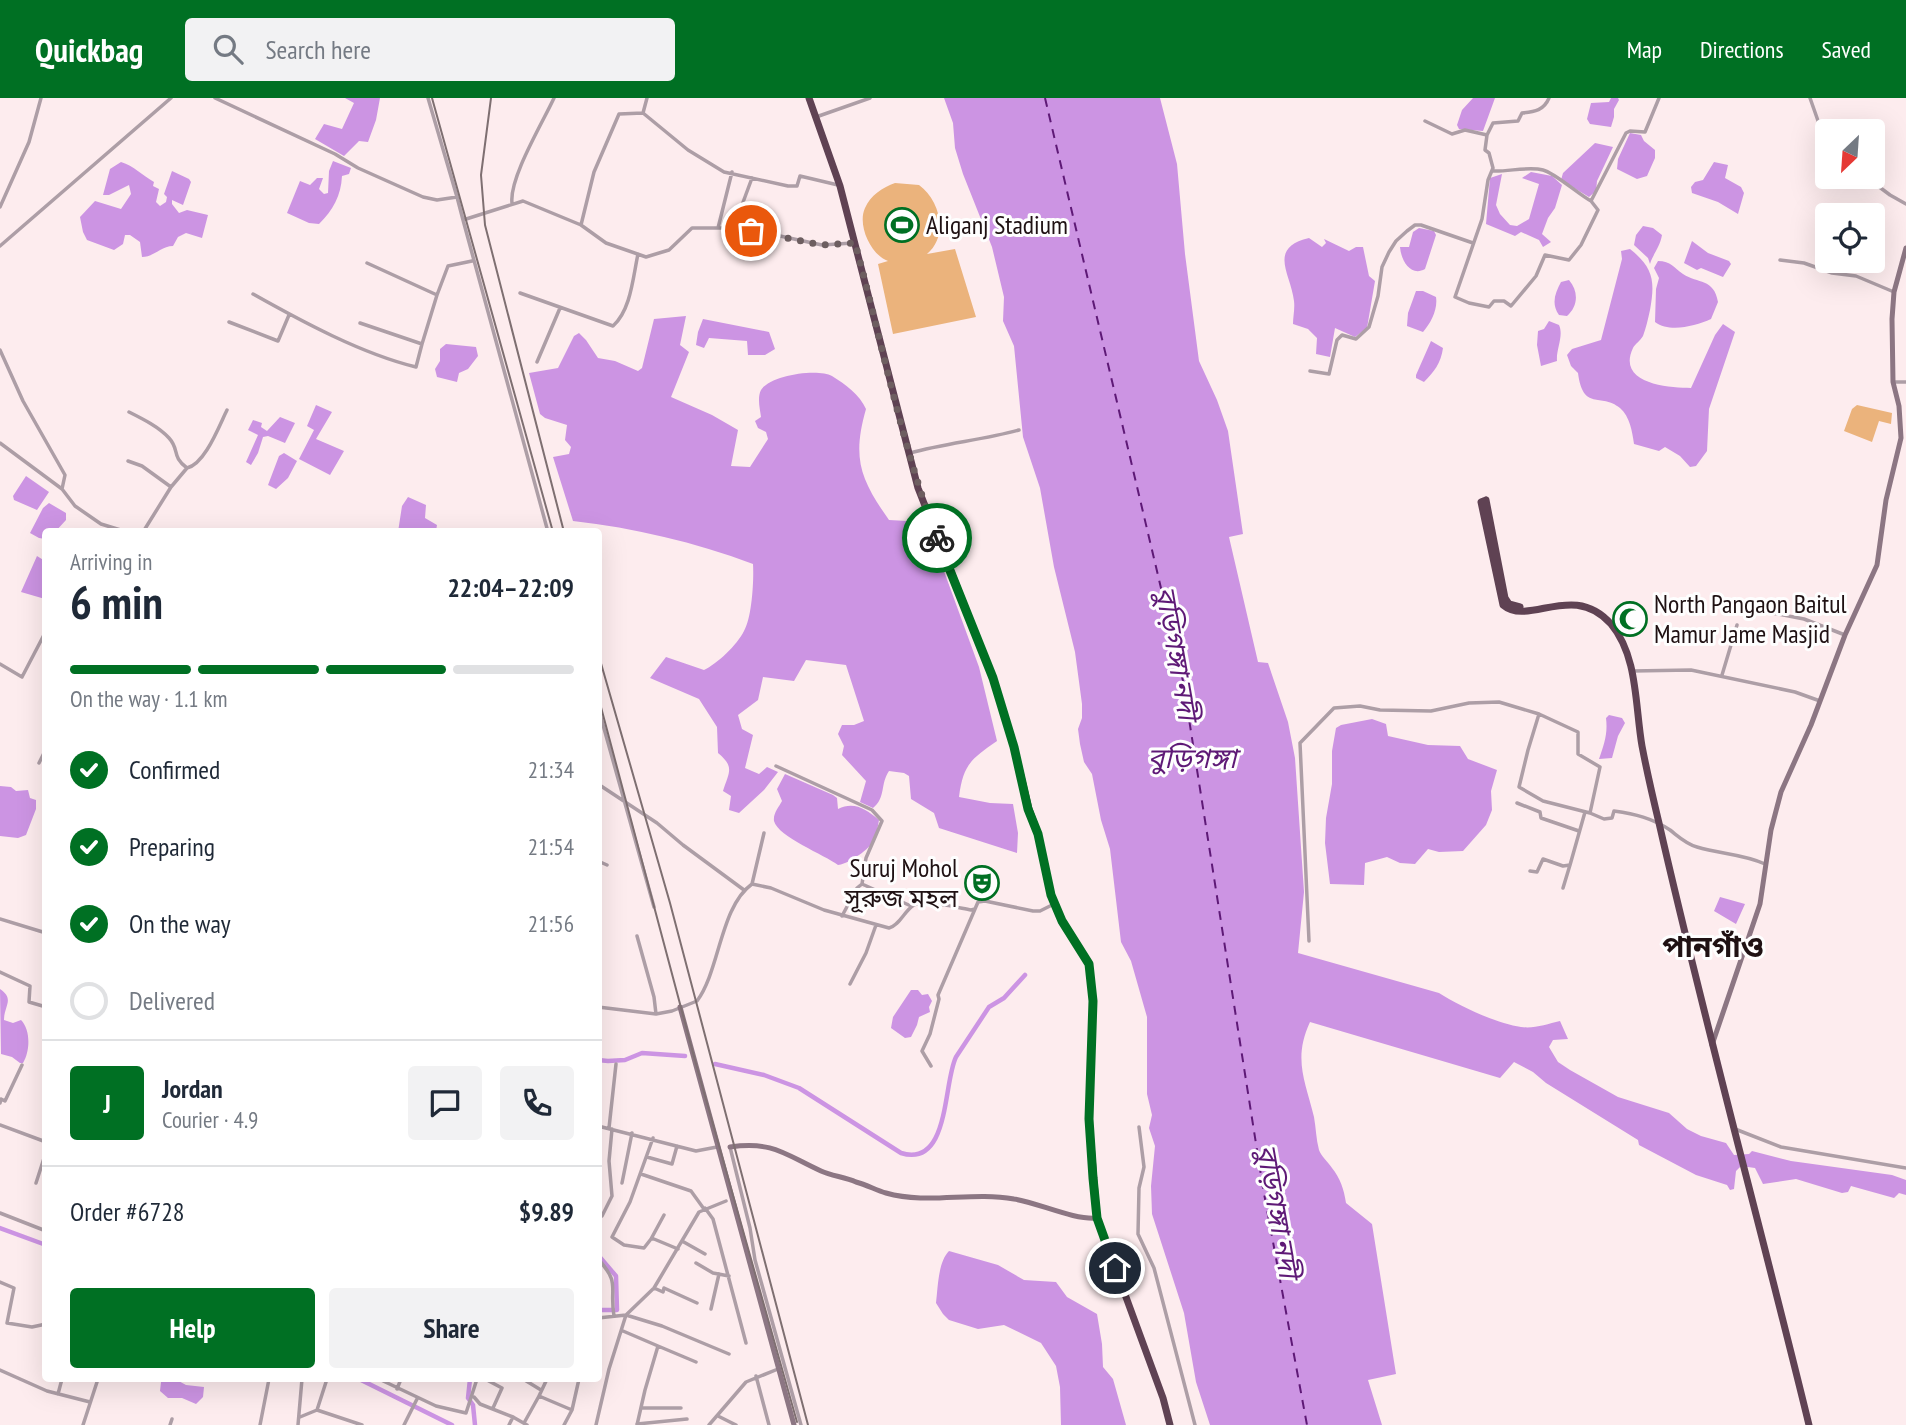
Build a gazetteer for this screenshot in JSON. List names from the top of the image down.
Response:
{
  "districts": ["পানগাঁও"],
  "water": ["বুড়িগঙ্গা নদী", "বুড়িগঙ্গা"],
  "places": {
    "sports": ["Aliganj Stadium"],
    "mosque": ["North Pangaon Baitul Mamur Jame Masjid"],
    "theatre": ["Suruj Mohol সূরুজ মহল"]
  },
  "north": "bottom left",
  "page": {
    "header": "Quickbag",
    "search": "Search here",
    "nav": ["Map", "Directions", "Saved"],
    "heading": ["6 min", "Arriving in", "22:04–22:09"],
    "panel": [
      "Jordan",
      "Courier · 4.9",
      "Order #6728",
      "$9.89"
    ],
    "bar": "On the way · 1.1 km",
    "list": [
      ["Confirmed", "21:34"],
      ["Preparing", "21:54"],
      ["On the way", "21:56"],
      "Delivered"
    ],
    "round": "J",
    "buttons": ["Help", "Share"]
  }
}
